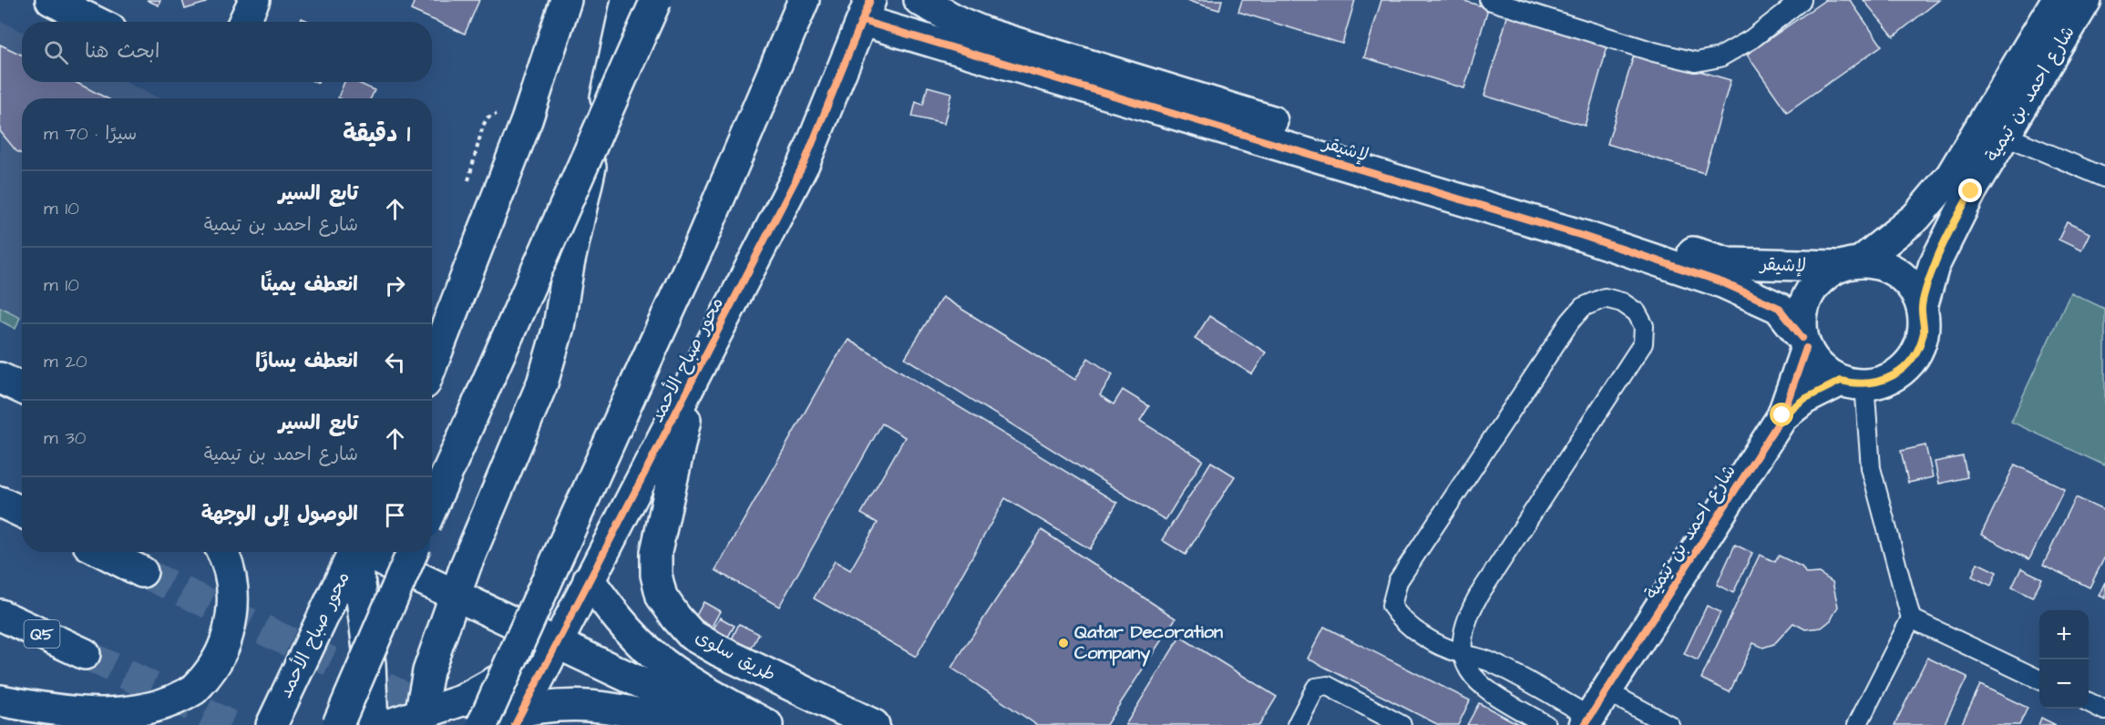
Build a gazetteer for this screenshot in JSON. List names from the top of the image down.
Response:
{
  "streets": {
    "main road": [
      "شارع احمد بن تيمية",
      "لإشيقر",
      "محور صباح الأحمد",
      "Q5",
      "طريق سلوى"
    ]
  },
  "crossings": [
    ["شارع احمد بن تيمية", "لإشيقر"],
    ["لإشيقر", "محور صباح الأحمد"],
    ["محور صباح الأحمد", "طريق سلوى"]
  ],
  "places": ["Qatar Decoration Company"],
  "page": {
    "search": "ابحث هنا",
    "heading": ["1 دقيقة", "سيرًا · 70 m"],
    "list": [
      ["تابع السير", "شارع احمد بن تيمية", "10 m"],
      ["انعطف يمينًا", "10 m"],
      ["انعطف يسارًا", "20 m"],
      ["تابع السير", "شارع احمد بن تيمية", "30 m"],
      "الوصول إلى الوجهة"
    ],
    "map_buttons": ["+", "−"]
  }
}
